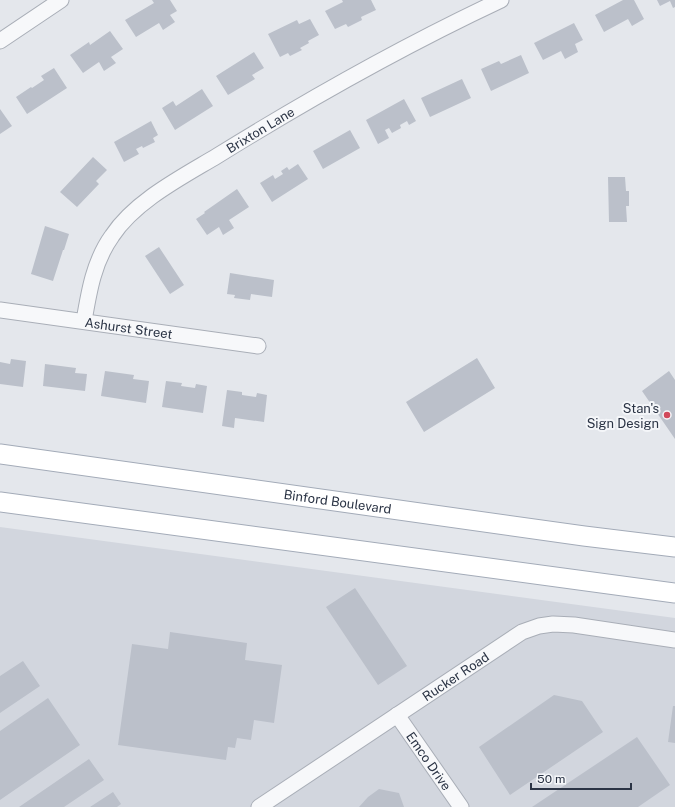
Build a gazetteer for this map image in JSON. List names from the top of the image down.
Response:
{
  "streets": {
    "main road": ["Binford Boulevard"],
    "street": [
      "Brixton Lane",
      "Ashurst Street",
      "Rucker Road",
      "Emco Drive"
    ]
  },
  "crossings": [
    ["Brixton Lane", "Ashurst Street"],
    ["Rucker Road", "Emco Drive"]
  ],
  "places": ["Stan's Sign Design"],
  "scale_bar": "50 m"
}
